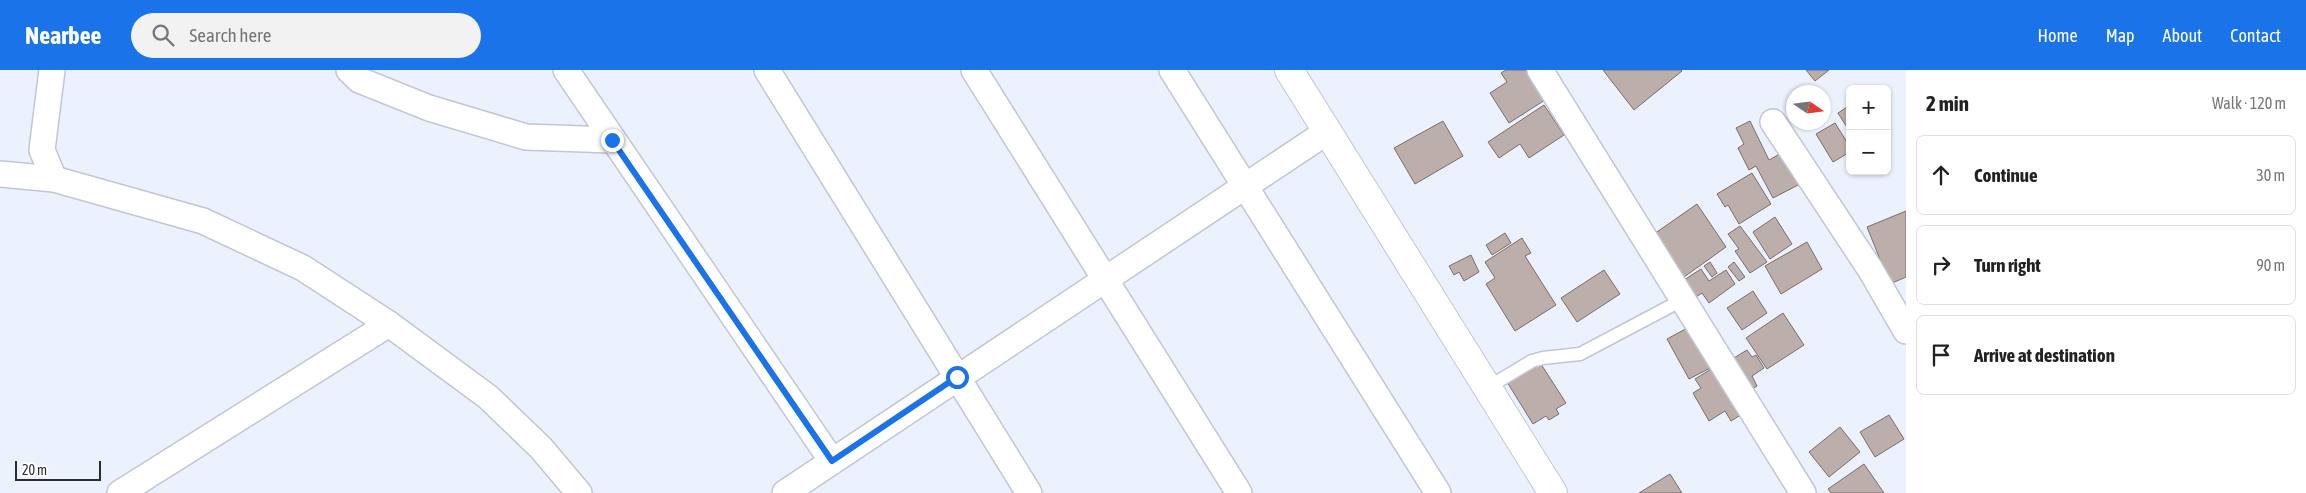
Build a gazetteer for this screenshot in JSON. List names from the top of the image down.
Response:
{
  "scale_bar": "20 m",
  "north": "right",
  "page": {
    "header": "Nearbee",
    "search": "Search here",
    "nav": [
      "Home",
      "Map",
      "About",
      "Contact"
    ],
    "heading": ["2 min", "Walk · 120 m"],
    "map_buttons": ["+", "−"],
    "list": [
      ["Continue", "30 m"],
      ["Turn right", "90 m"],
      "Arrive at destination"
    ],
    "scale": "20 m"
  }
}
